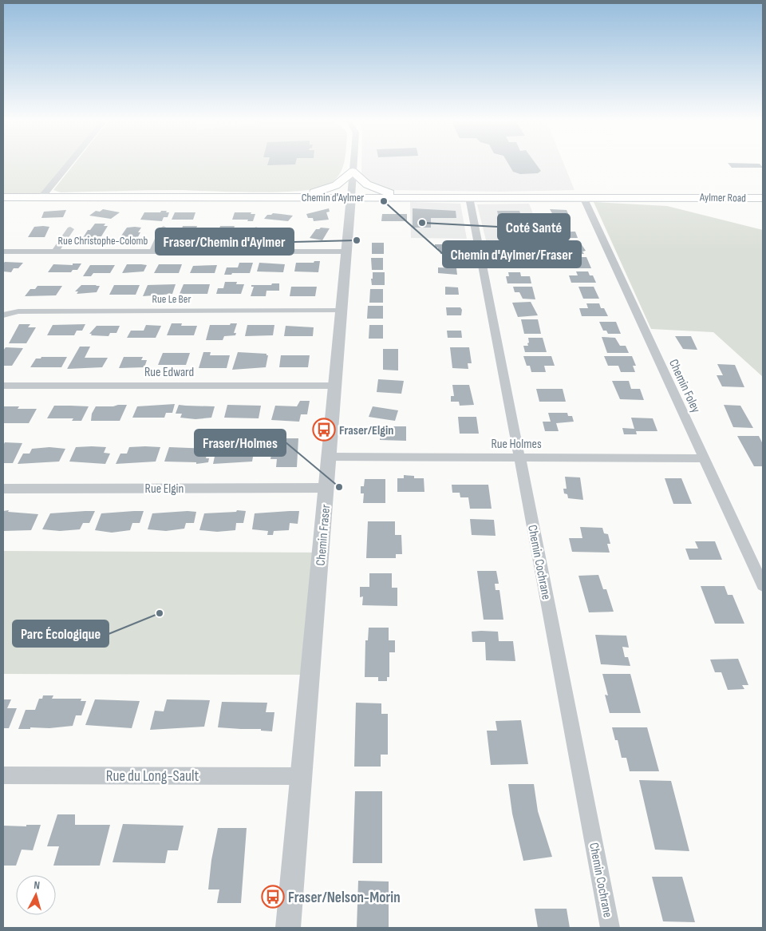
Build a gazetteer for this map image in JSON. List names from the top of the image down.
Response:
{
  "streets": {
    "main road": ["Chemin d'Aylmer", "Aylmer Road"],
    "street": [
      "Rue Christophe-Colomb",
      "Rue Le Ber",
      "Rue Edward",
      "Chemin Foley",
      "Rue Holmes",
      "Rue Elgin",
      "Chemin Fraser",
      "Chemin Cochrane",
      "Rue du Long-Sault"
    ]
  },
  "crossings": [
    ["Chemin d'Aylmer", "Aylmer Road"],
    ["Chemin d'Aylmer", "Chemin Foley"],
    ["Chemin d'Aylmer", "Chemin Fraser"],
    ["Chemin d'Aylmer", "Chemin Cochrane"],
    ["Rue Christophe-Colomb", "Chemin Fraser"],
    ["Rue Le Ber", "Chemin Fraser"],
    ["Rue Edward", "Chemin Fraser"],
    ["Chemin Foley", "Rue Holmes"],
    ["Rue Holmes", "Chemin Fraser"],
    ["Rue Holmes", "Chemin Cochrane"],
    ["Rue Elgin", "Chemin Fraser"],
    ["Chemin Fraser", "Rue du Long-Sault"]
  ],
  "places": {
    "other": [
      "Chemin d'Aylmer/Fraser",
      "Coté Santé",
      "Fraser/Chemin d'Aylmer",
      "Fraser/Holmes",
      "Parc Écologique"
    ],
    "bus stop": ["Fraser/Elgin", "Fraser/Nelson-Morin"]
  },
  "north": "top"
}
